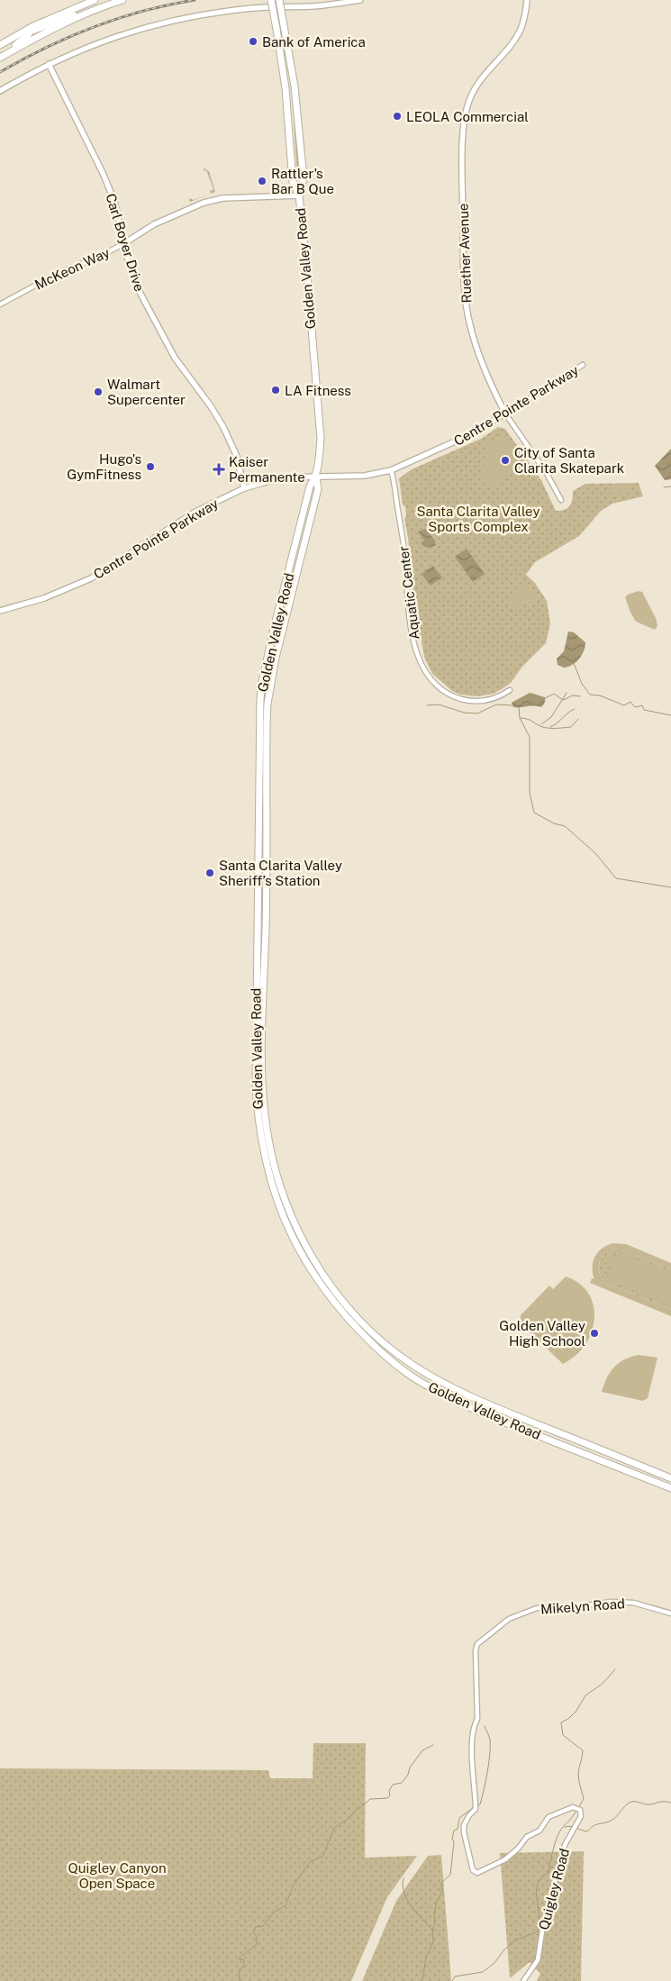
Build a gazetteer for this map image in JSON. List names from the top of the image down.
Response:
{
  "streets": {
    "main road": ["Golden Valley Road"],
    "street": [
      "Carl Boyer Drive",
      "Ruether Avenue",
      "McKeon Way",
      "Centre Pointe Parkway",
      "Aquatic Center",
      "Mikelyn Road",
      "Quigley Road"
    ]
  },
  "crossings": [
    ["Carl Boyer Drive", "McKeon Way"],
    ["Carl Boyer Drive", "Centre Pointe Parkway"],
    ["Ruether Avenue", "Centre Pointe Parkway"],
    ["McKeon Way", "Golden Valley Road"],
    ["Golden Valley Road", "Centre Pointe Parkway"],
    ["Centre Pointe Parkway", "Aquatic Center"],
    ["Mikelyn Road", "Quigley Road"]
  ],
  "parks": ["Santa Clarita Valley Sports Complex", "Quigley Canyon Open Space"],
  "places": {
    "other": [
      "Bank of America",
      "LEOLA Commercial",
      "Rattler's Bar B Que",
      "LA Fitness",
      "Walmart Supercenter",
      "City of Santa Clarita Skatepark",
      "Hugo's GymFitness",
      "Santa Clarita Valley Sheriff’s Station",
      "Golden Valley High School"
    ],
    "health": ["Kaiser Permanente"]
  }
}
